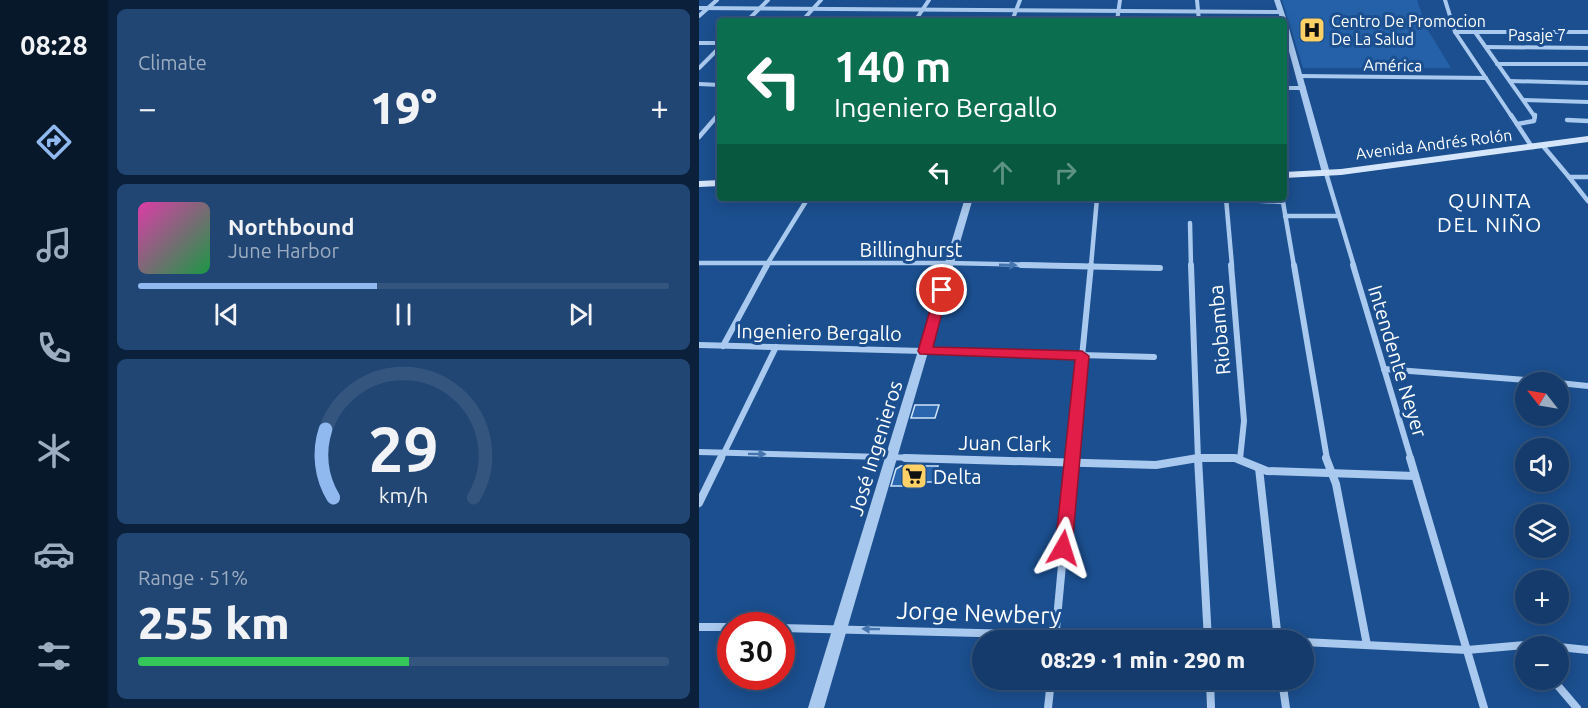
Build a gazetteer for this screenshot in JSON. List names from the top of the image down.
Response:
{
  "streets": {
    "main road": ["Avenida Andrés Rolón"],
    "street": [
      "Pasaje 7",
      "América",
      "Billinghurst",
      "Riobamba",
      "Ingeniero Bergallo",
      "Intendente Neyer",
      "Juan Clark",
      "José Ingenieros",
      "Jorge Newbery"
    ]
  },
  "crossings": [
    ["América", "Intendente Neyer"],
    ["Avenida Andrés Rolón", "Intendente Neyer"],
    ["Billinghurst", "José Ingenieros"],
    ["Riobamba", "Juan Clark"],
    ["Ingeniero Bergallo", "José Ingenieros"],
    ["Intendente Neyer", "Juan Clark"],
    ["Juan Clark", "José Ingenieros"],
    ["José Ingenieros", "Jorge Newbery"]
  ],
  "one_way": ["Jorge Newbery"],
  "districts": ["QUINTA DEL NIÑO"],
  "places": {
    "hospital": ["Centro De Promocion De La Salud"],
    "supermarket": ["Delta"]
  },
  "north": "top left",
  "page": {
    "tabs": "08:28",
    "tile": [
      "Climate",
      ["Range · 51%", "255 km"]
    ],
    "turn": ["140 m", "Ingeniero Bergallo"],
    "heat": ["−", "19°", "+"],
    "song": ["Northbound", "June Harbor"],
    "map_buttons": ["+", "−"],
    "limit": "30",
    "trip": "08:29 · 1 min · 290 m",
    "gauge": ["29", "km/h"]
  }
}
